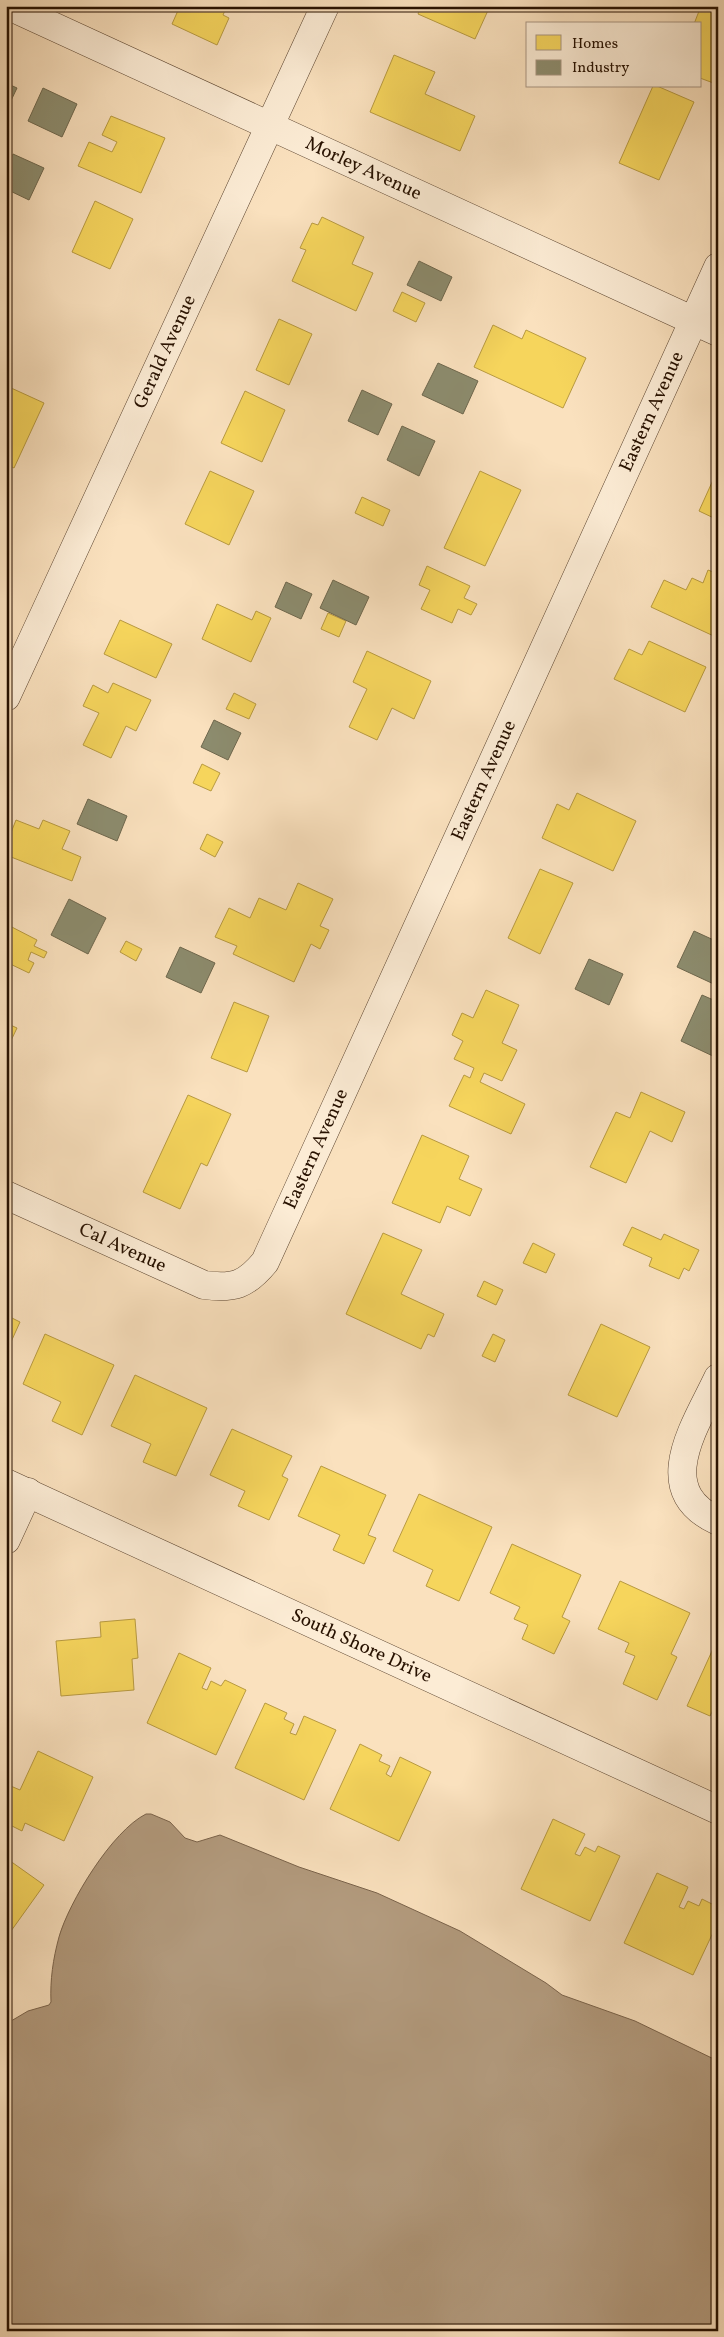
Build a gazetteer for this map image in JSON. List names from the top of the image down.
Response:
{
  "streets": {
    "street": [
      "Morley Avenue",
      "Gerald Avenue",
      "Eastern Avenue",
      "Cal Avenue",
      "South Shore Drive"
    ]
  },
  "crossings": [
    ["Morley Avenue", "Gerald Avenue"],
    ["Morley Avenue", "Eastern Avenue"],
    ["Eastern Avenue", "Cal Avenue"]
  ],
  "legend": ["Homes", "Industry"]
}
